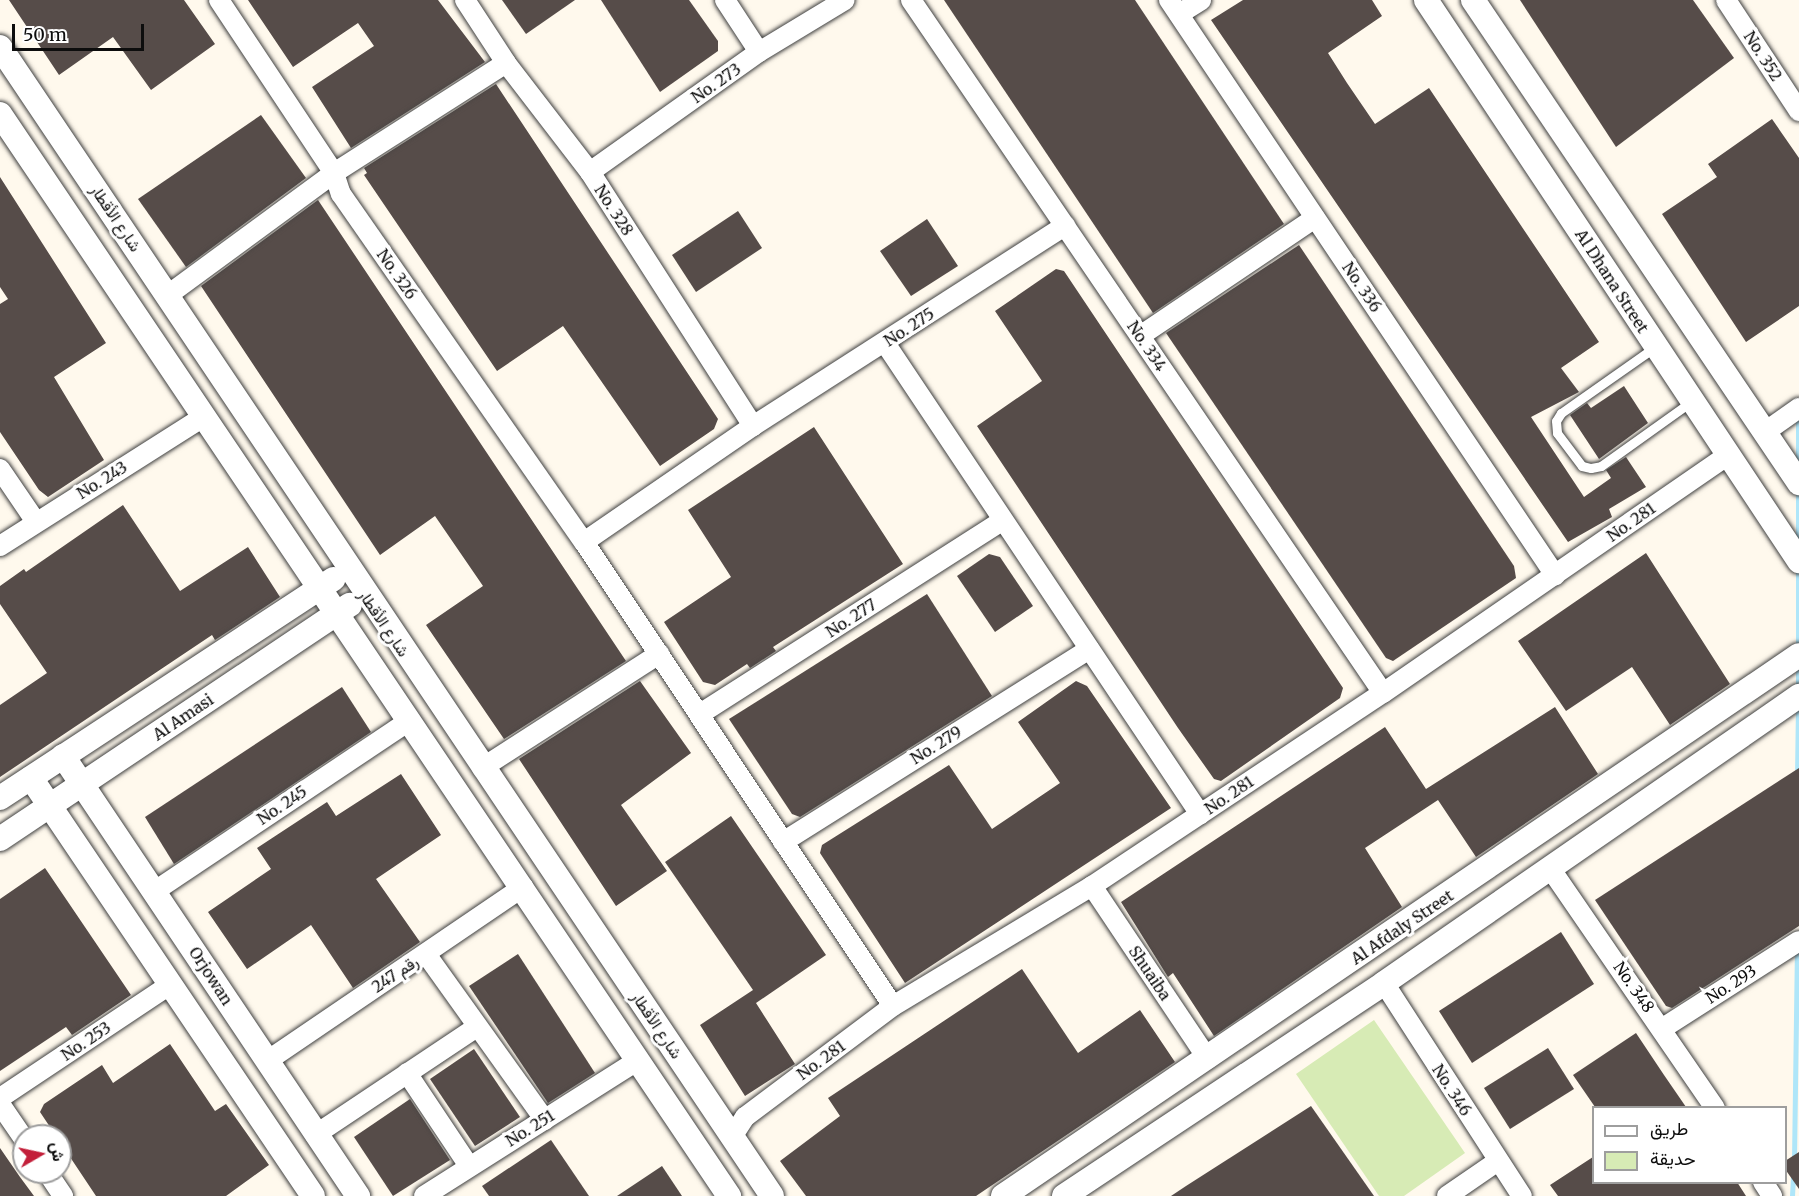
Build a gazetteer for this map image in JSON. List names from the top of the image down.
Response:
{
  "streets": {
    "street": [
      "No. 352",
      "No. 273",
      "No. 328",
      "شارع الأقطار",
      "No. 326",
      "Al Dhana Street",
      "No. 336",
      "No. 275",
      "No. 334",
      "No. 243",
      "No. 281",
      "No. 277",
      "Al Amasi",
      "No. 279",
      "No. 245",
      "Al Afdaly Street",
      "Shuaiba",
      "رقم 247",
      "Orjowan",
      "No. 293",
      "No. 348",
      "No. 253",
      "No. 346",
      "No. 251"
    ]
  },
  "crossings": [
    ["No. 273", "No. 328"],
    ["No. 328", "No. 275"],
    ["شارع الأقطار", "No. 243"],
    ["شارع الأقطار", "No. 281"],
    ["شارع الأقطار", "Al Amasi"],
    ["شارع الأقطار", "No. 245"],
    ["شارع الأقطار", "رقم 247"],
    ["شارع الأقطار", "No. 251"],
    ["No. 326", "No. 275"],
    ["No. 326", "No. 281"],
    ["No. 326", "No. 277"],
    ["No. 326", "No. 279"],
    ["Al Dhana Street", "No. 281"],
    ["No. 336", "No. 281"],
    ["No. 275", "No. 334"],
    ["No. 334", "No. 281"],
    ["No. 281", "Shuaiba"],
    ["Al Amasi", "Orjowan"],
    ["No. 245", "Orjowan"],
    ["Al Afdaly Street", "Shuaiba"],
    ["رقم 247", "Orjowan"],
    ["No. 293", "No. 348"]
  ],
  "legend": ["طريق", "حديقة"],
  "scale_bar": "50 m",
  "north": "right"
}
